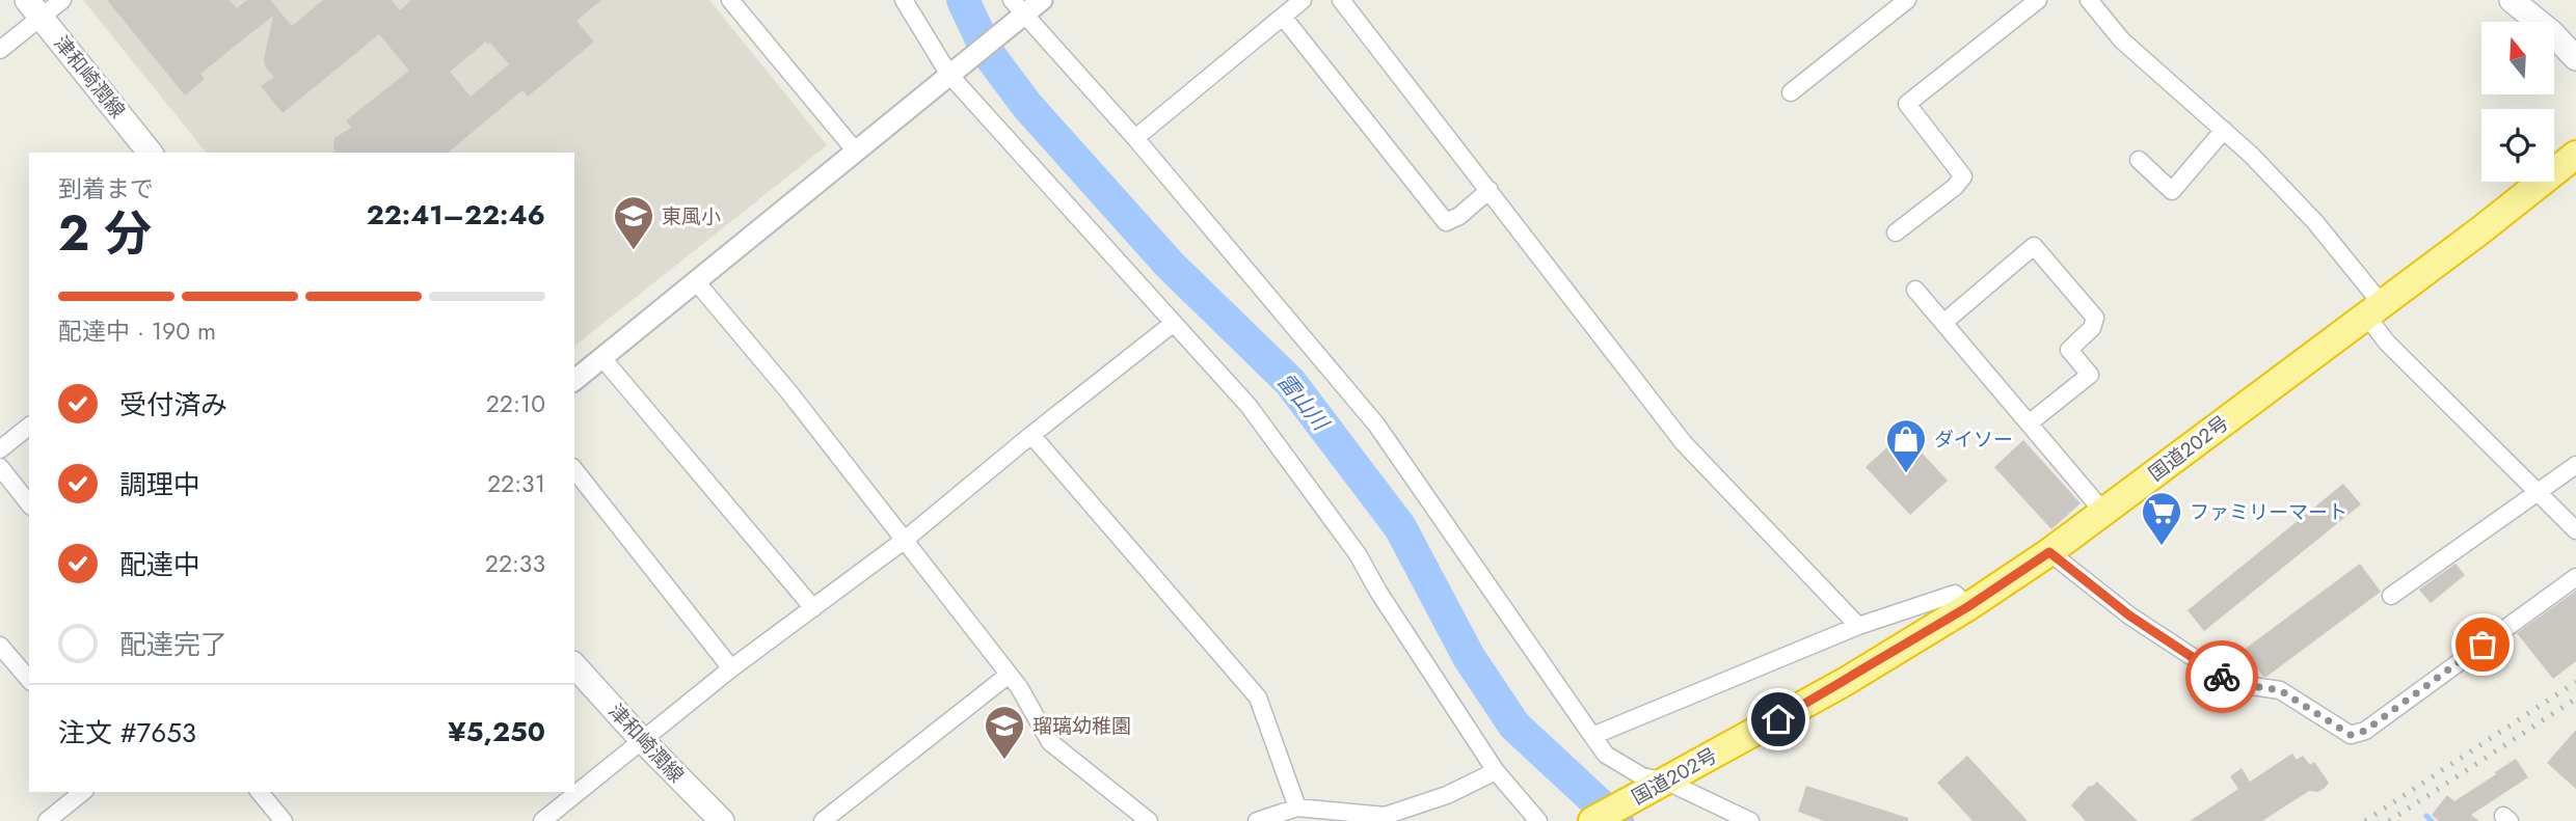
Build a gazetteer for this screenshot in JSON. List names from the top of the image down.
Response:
{
  "streets": {
    "highway": ["国道202号"],
    "main road": ["津和崎潤線"]
  },
  "water": ["雷山川"],
  "places": {
    "school or university": ["東風小", "瑠璃幼稚園"],
    "shop": ["ダイソー"],
    "supermarket": ["ファミリーマート"]
  },
  "north": "top",
  "page": {
    "heading": ["2 分", "到着まで", "22:41–22:46"],
    "panel": ["注文 #7653", "¥5,250"],
    "bar": "配達中 · 190 m",
    "list": [
      ["受付済み", "22:10"],
      ["調理中", "22:31"],
      ["配達中", "22:33"],
      "配達完了"
    ]
  }
}
